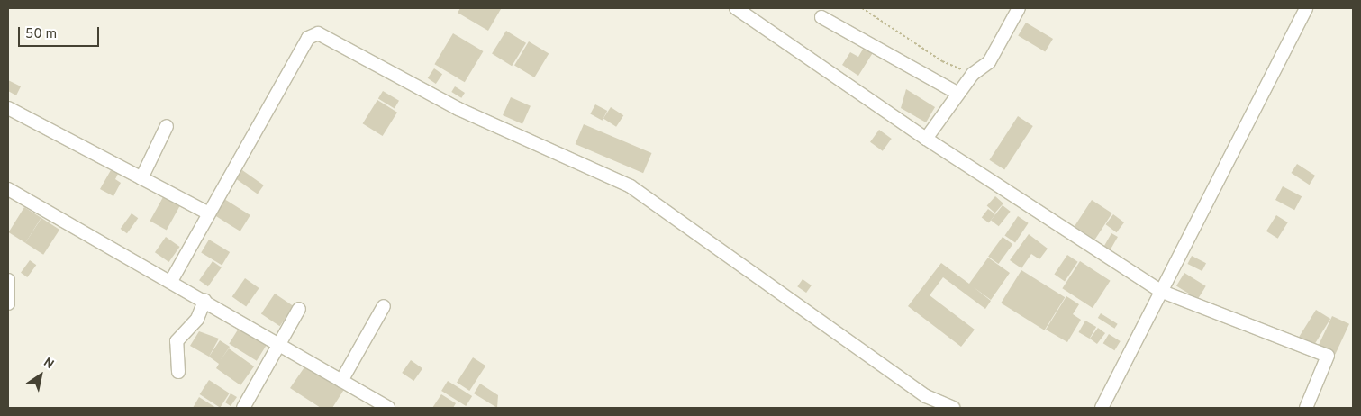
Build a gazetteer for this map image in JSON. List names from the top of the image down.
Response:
{
  "scale_bar": "50 m",
  "north": "top right"
}
